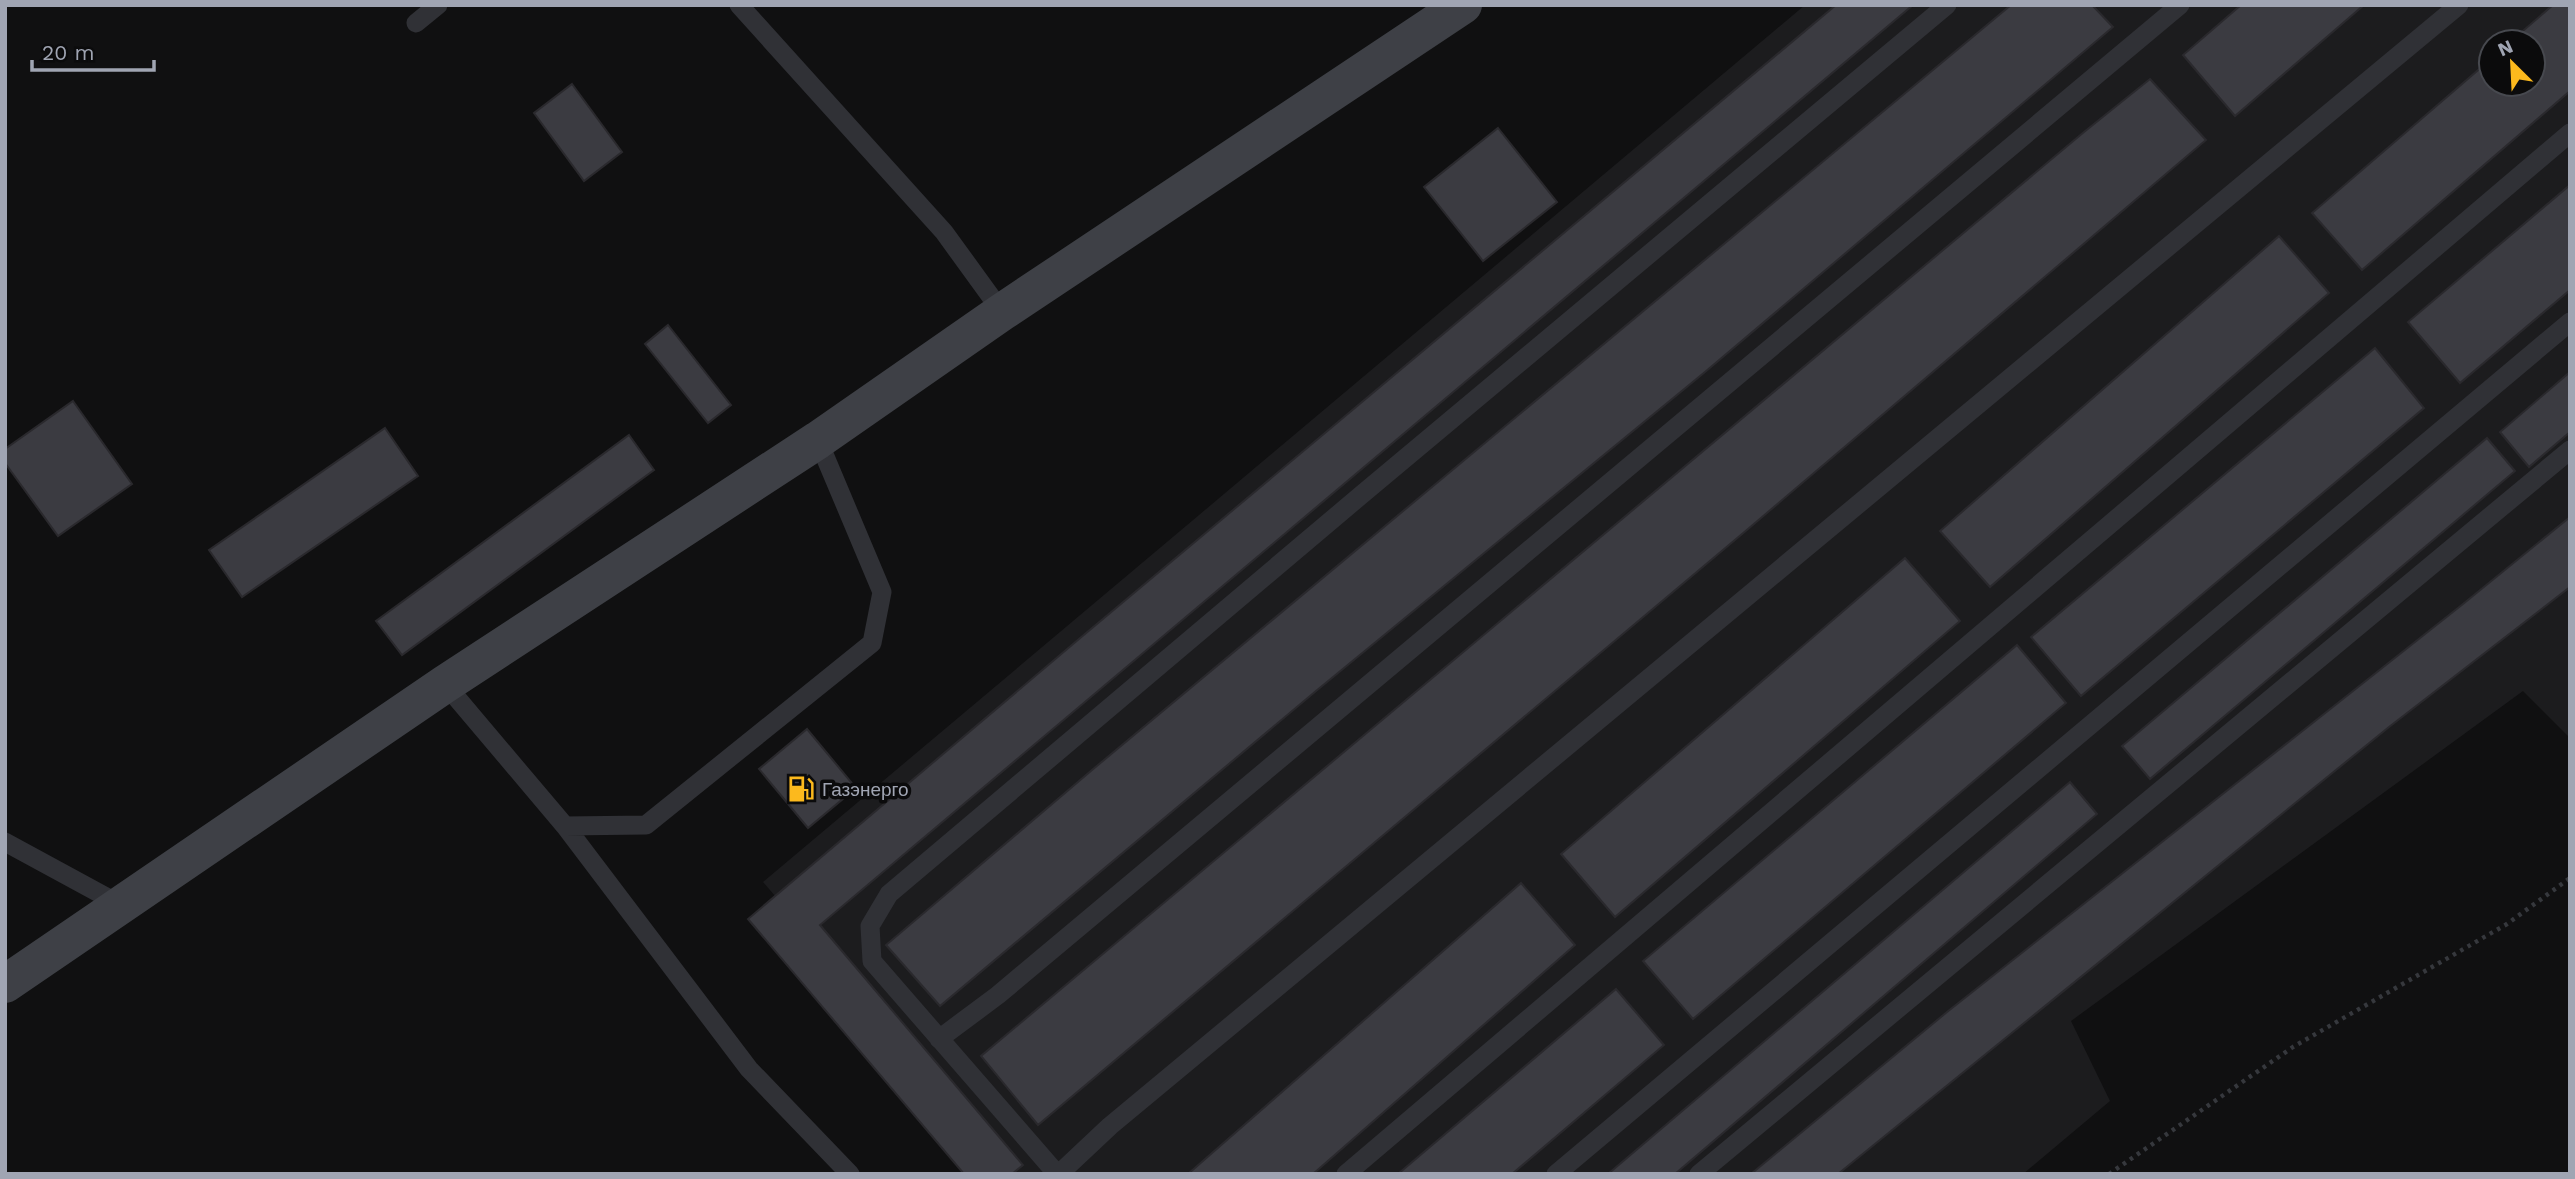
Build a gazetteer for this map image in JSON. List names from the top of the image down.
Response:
{
  "places": {
    "fuel station": ["Газэнерго"]
  },
  "scale_bar": "20 m",
  "north": "top left"
}
